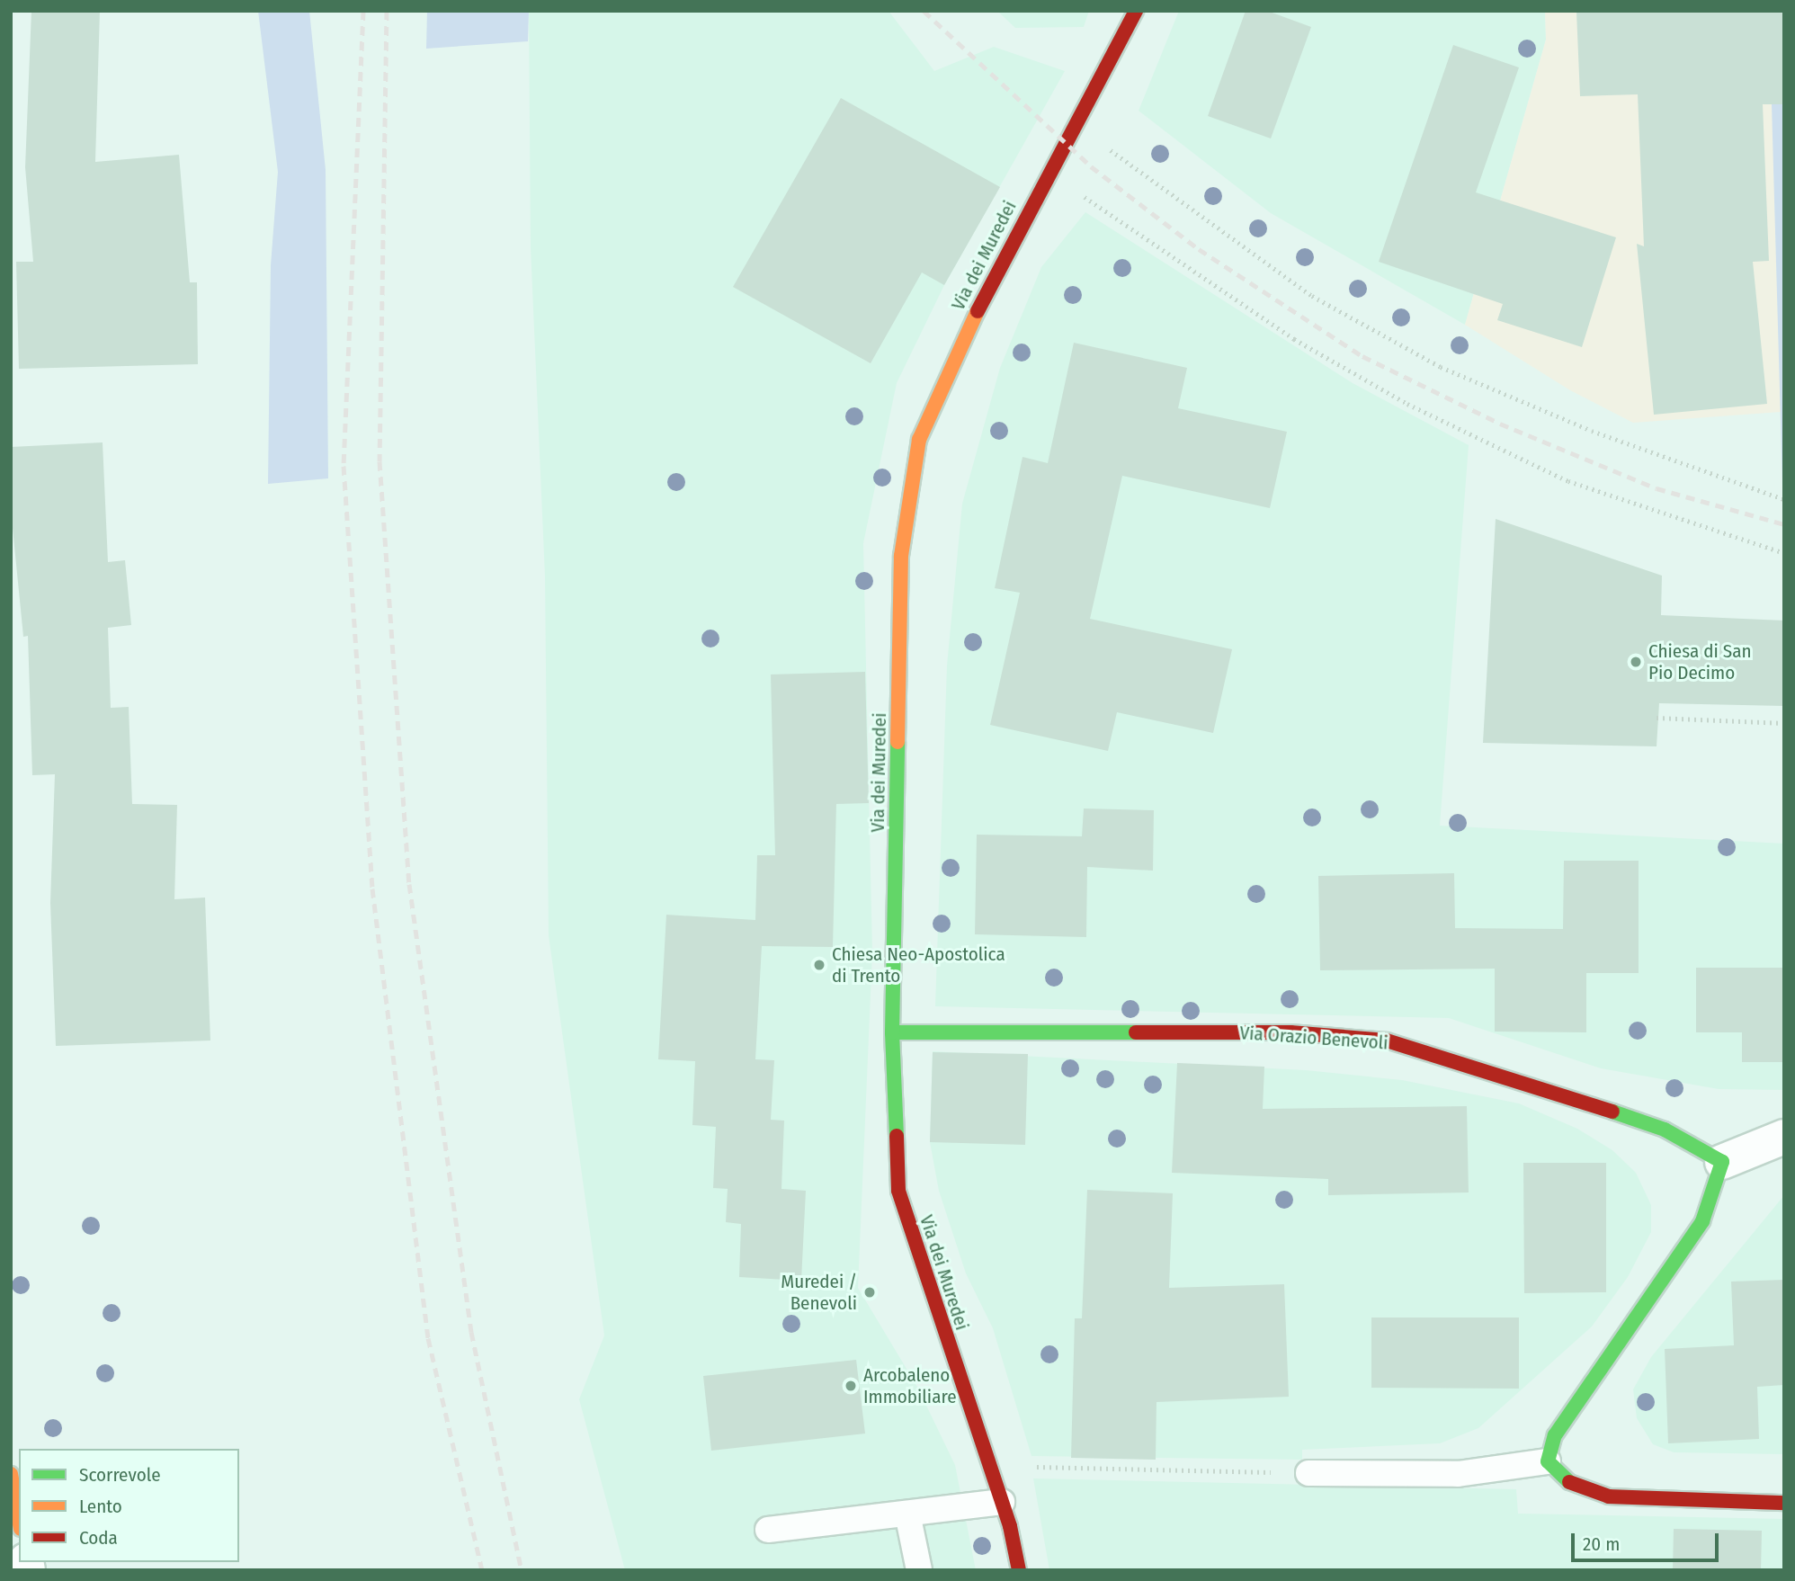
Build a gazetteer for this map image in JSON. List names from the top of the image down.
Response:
{
  "streets": {
    "street": ["Via dei Muredei", "Via Orazio Benevoli"]
  },
  "crossings": [
    ["Via dei Muredei", "Via Orazio Benevoli"]
  ],
  "places": [
    "Chiesa di San Pio Decimo",
    "Chiesa Neo-Apostolica di Trento",
    "Muredei / Benevoli",
    "Arcobaleno Immobiliare"
  ],
  "legend": ["Scorrevole", "Lento", "Coda"],
  "scale_bar": "20 m"
}
